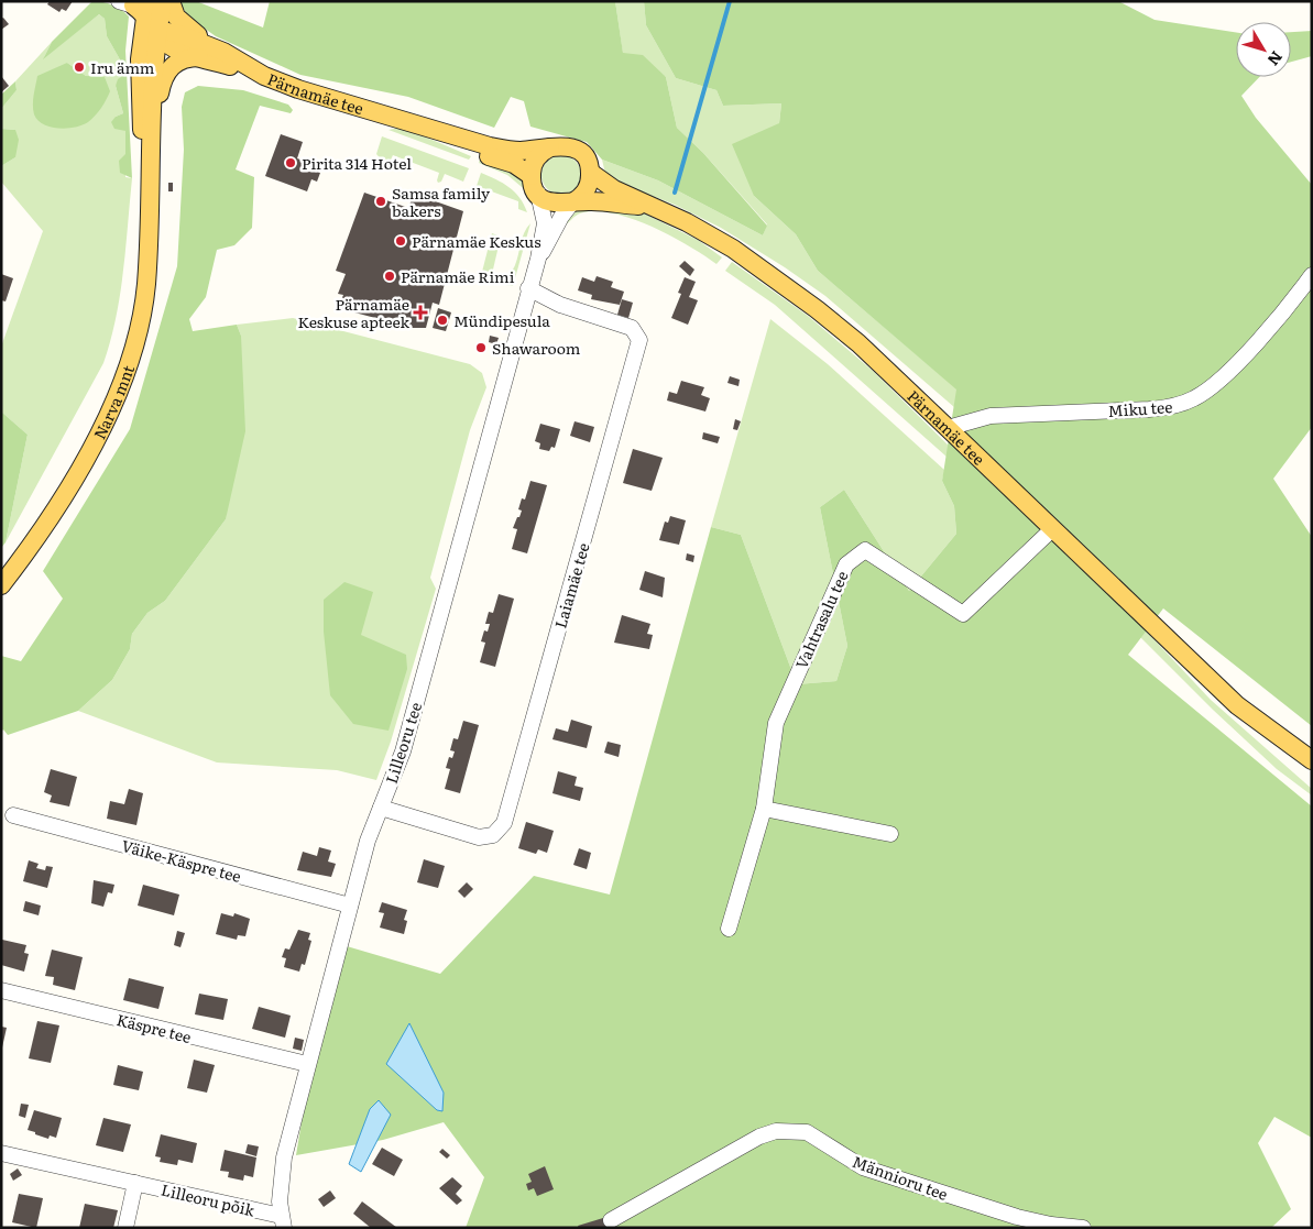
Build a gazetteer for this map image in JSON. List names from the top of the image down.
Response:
{
  "streets": {
    "main road": ["Pärnamäe tee", "Narva mnt"],
    "street": [
      "Miku tee",
      "Laiamäe tee",
      "Vahtrasalu tee",
      "Lilleoru tee",
      "Väike-Käspre tee",
      "Käspre tee",
      "Männioru tee",
      "Lilleoru põik"
    ]
  },
  "crossings": [
    ["Pärnamäe tee", "Narva mnt"],
    ["Pärnamäe tee", "Miku tee"],
    ["Pärnamäe tee", "Vahtrasalu tee"],
    ["Pärnamäe tee", "Lilleoru tee"],
    ["Laiamäe tee", "Lilleoru tee"],
    ["Lilleoru tee", "Väike-Käspre tee"],
    ["Lilleoru tee", "Käspre tee"],
    ["Lilleoru tee", "Lilleoru põik"]
  ],
  "places": {
    "other": [
      "Iru ämm",
      "Pirita 314 Hotel",
      "Samsa family bakers",
      "Pärnamäe Keskus",
      "Pärnamäe Rimi",
      "Mündipesula",
      "Shawaroom"
    ],
    "health": ["Pärnamäe Keskuse apteek"]
  },
  "north": "bottom right"
}
